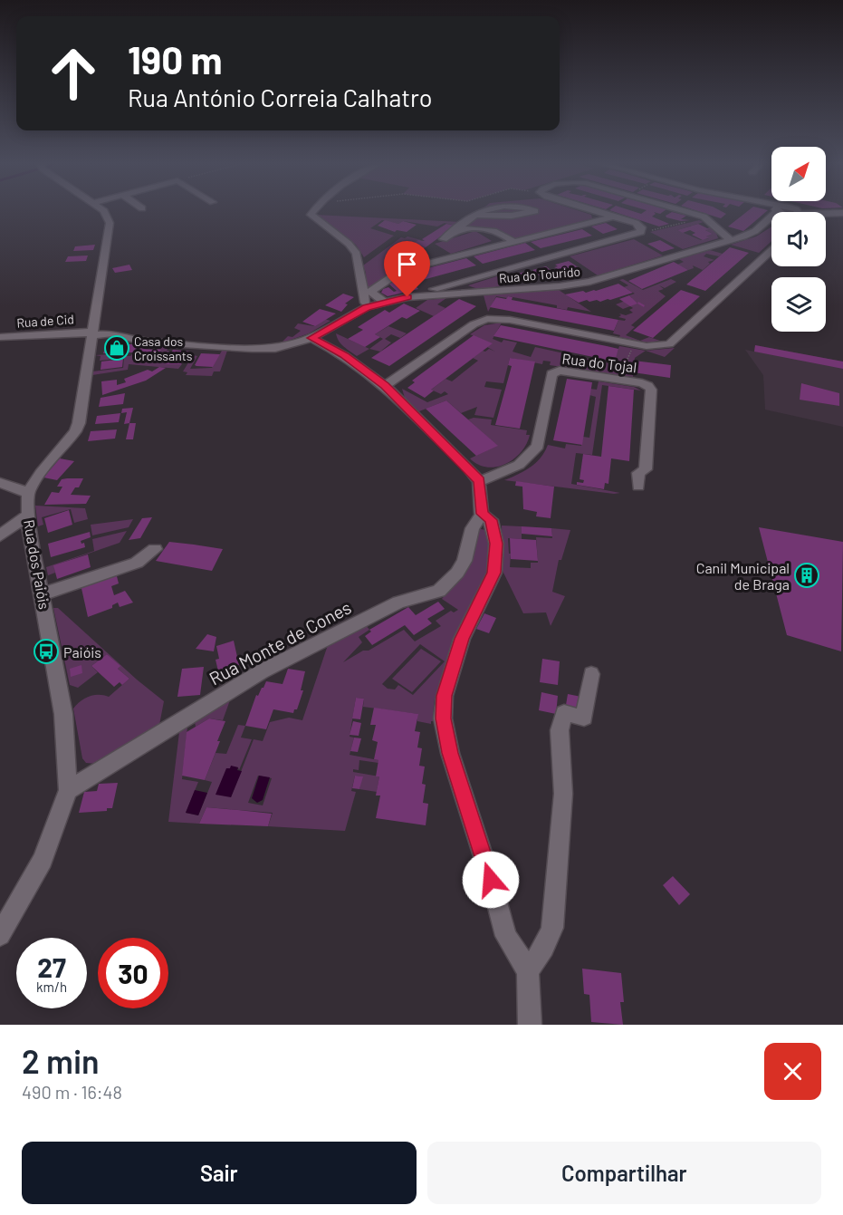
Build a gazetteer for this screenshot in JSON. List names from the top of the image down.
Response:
{
  "streets": {
    "street": [
      "Rua do Tourido",
      "Rua de Cid",
      "Rua do Tojal",
      "Rua dos Paióis",
      "Rua Monte de Cones"
    ]
  },
  "crossings": [
    ["Rua do Tourido", "Rua de Cid"],
    ["Rua dos Paióis", "Rua Monte de Cones"]
  ],
  "places": {
    "shop": ["Casa dos Croissants"],
    "building": ["Canil Municipal de Braga"],
    "bus stop": ["Paióis"]
  },
  "north": "top right",
  "page": {
    "turn": ["190 m", "Rua António Correia Calhatro"],
    "speed": "27 km/h",
    "limit": "30",
    "heading": ["2 min", "490 m · 16:48"],
    "buttons": ["Sair", "Compartilhar"]
  }
}
